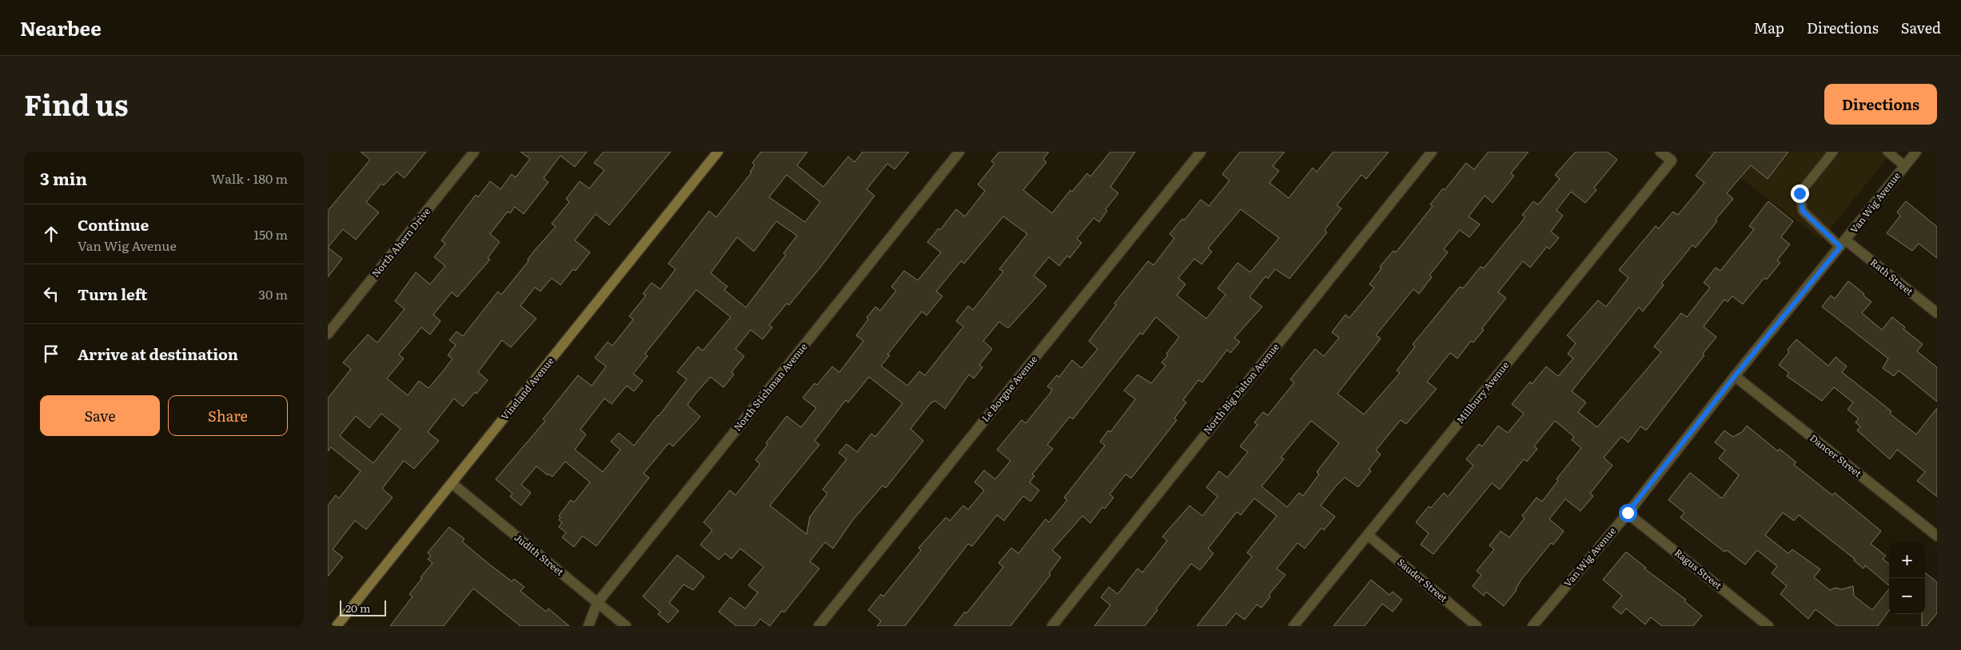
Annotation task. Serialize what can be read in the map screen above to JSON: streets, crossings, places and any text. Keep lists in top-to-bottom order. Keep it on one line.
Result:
{"streets":{"street":["Van Wig Avenue","North Ahern Drive","Rath Street","North Stichman Avenue","Vineland Avenue","Le Borgne Avenue","North Big Dalton Avenue","Millbury Avenue","Dancer Street","Judith Street","Ragus Street","Sauder Street"]},"crossings":[["Van Wig Avenue","Rath Street"],["Van Wig Avenue","Dancer Street"],["Van Wig Avenue","Ragus Street"],["North Stichman Avenue","Judith Street"],["Vineland Avenue","Judith Street"],["Millbury Avenue","Sauder Street"]],"scale_bar":"20 m","page":{"header":"Nearbee","nav":["Map","Directions","Saved"],"title":"Find us","buttons":["Directions",["Save","Share"]],"heading":["3 min","Walk · 180 m"],"list":[["Continue","Van Wig Avenue","150 m"],["Turn left","30 m"],"Arrive at destination"],"map_buttons":["+","−"],"scale":"20 m"}}
